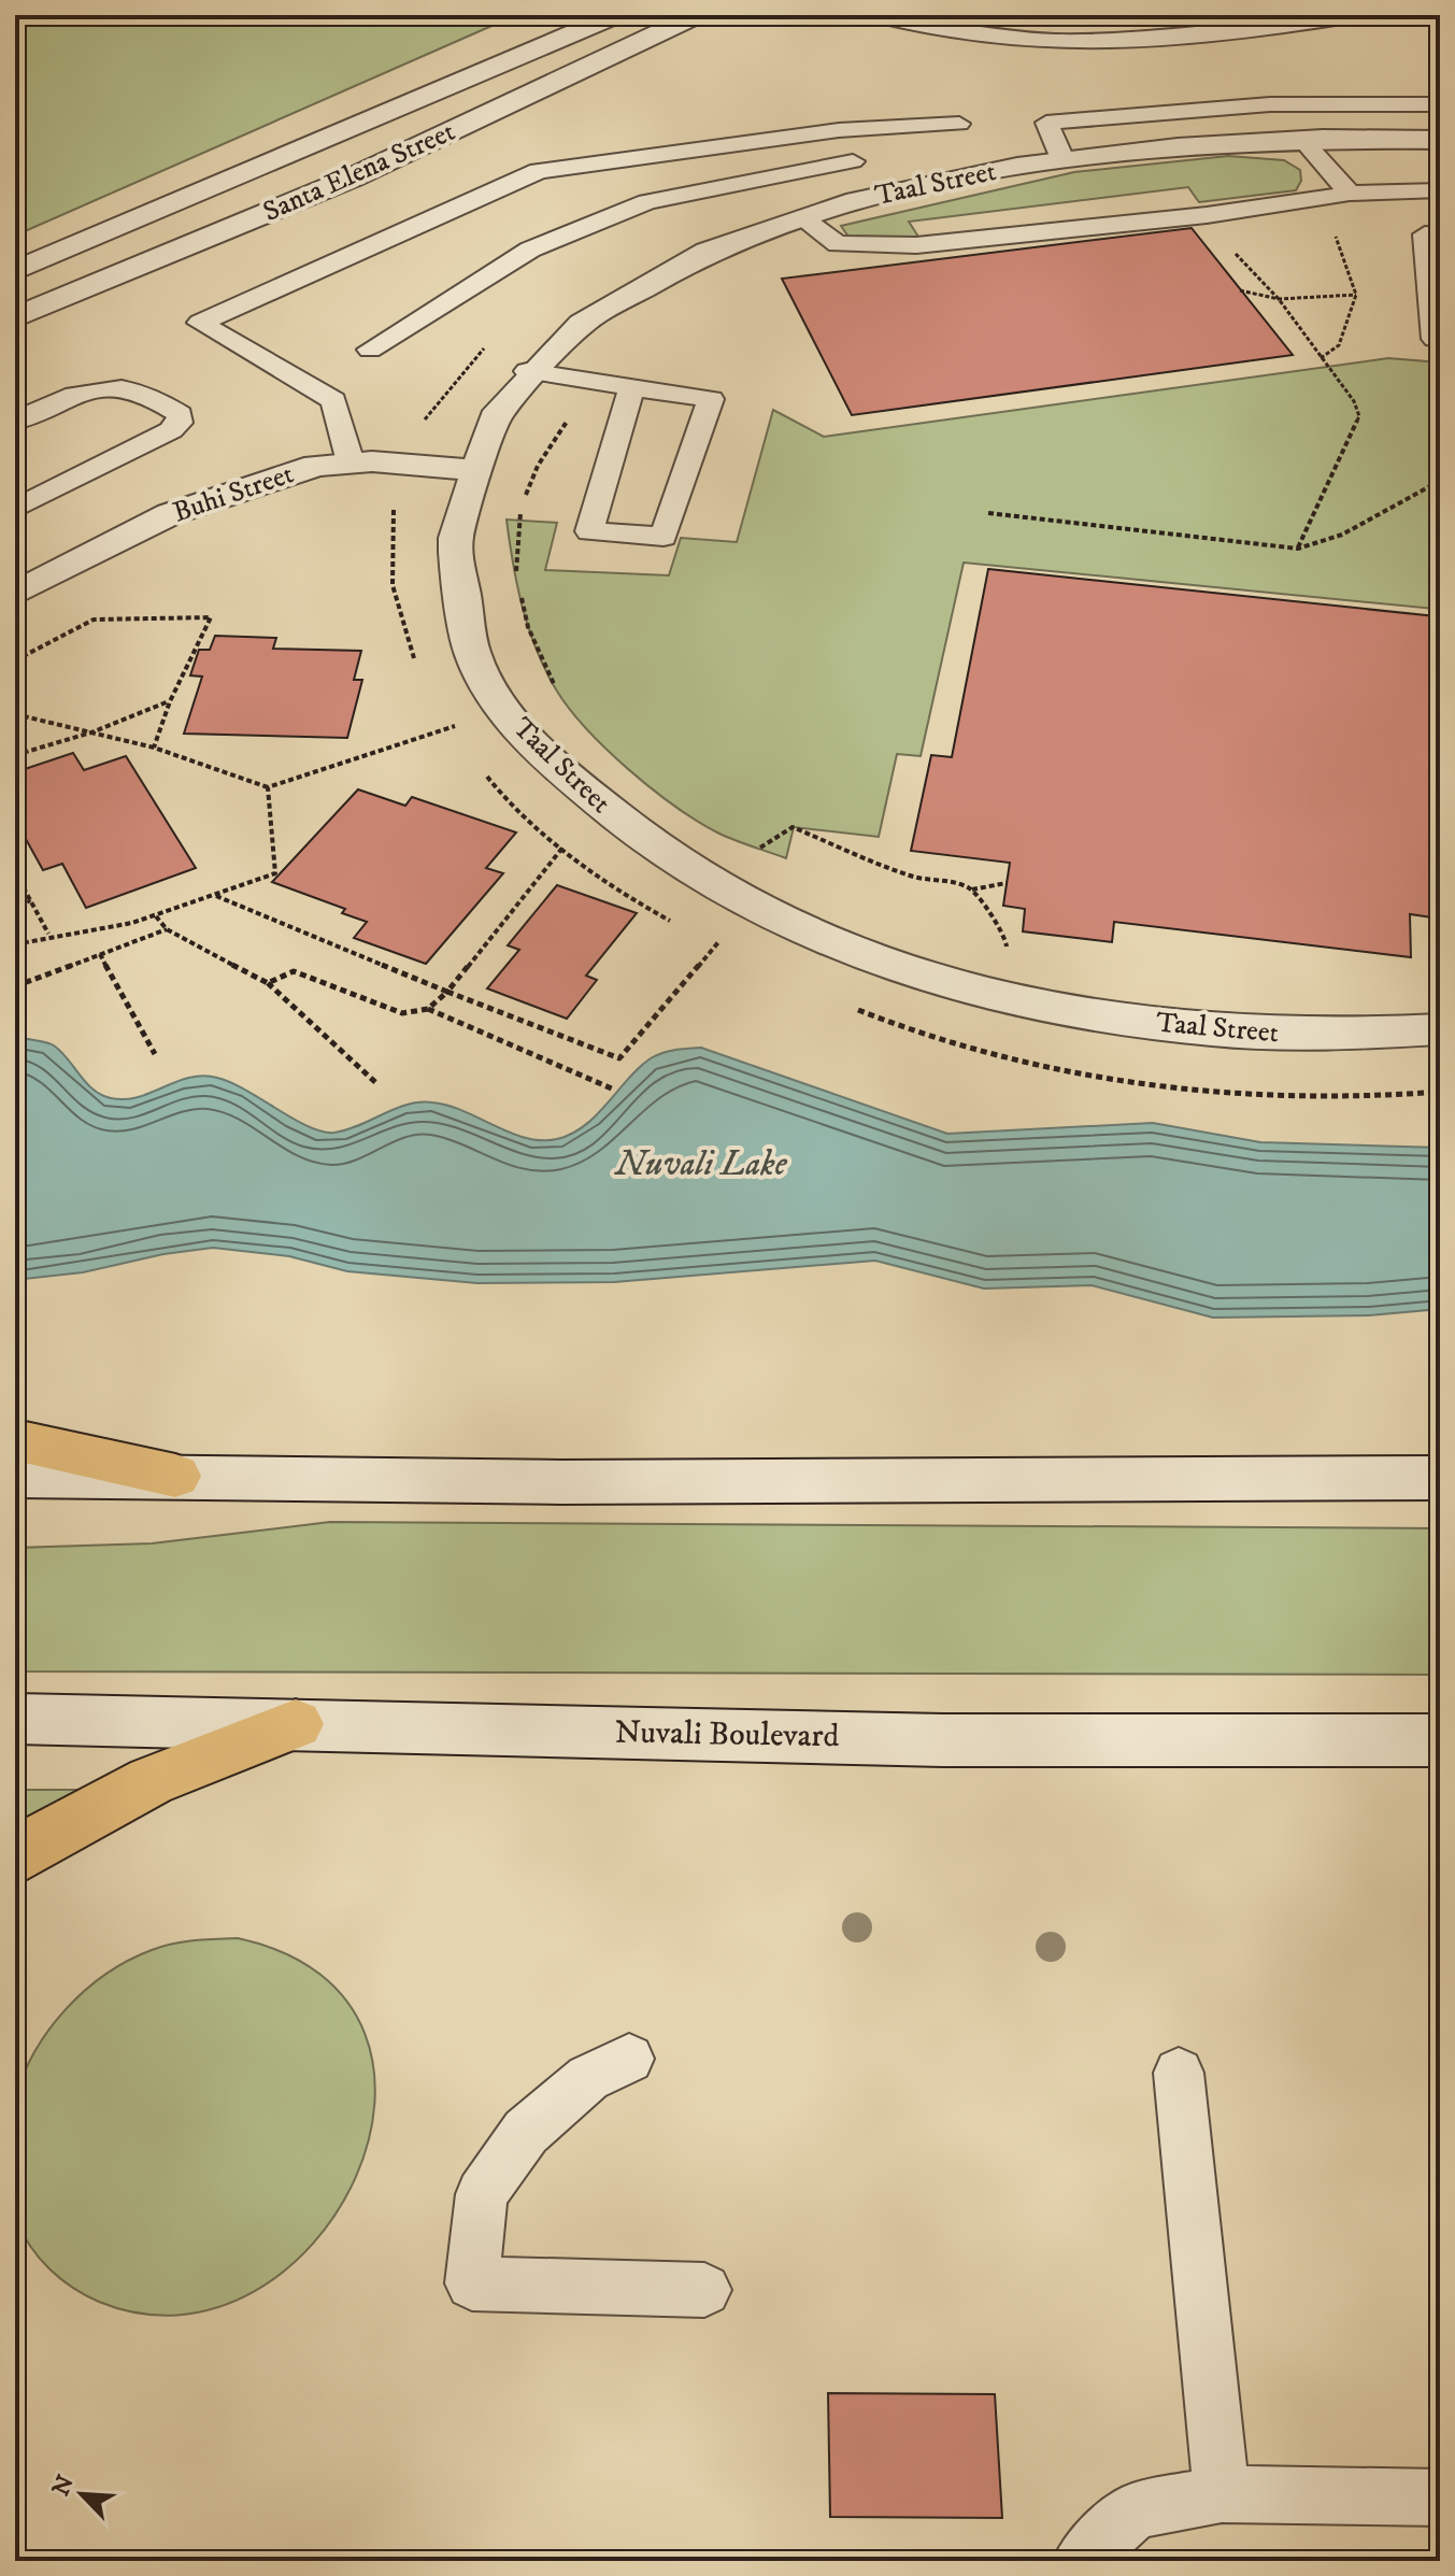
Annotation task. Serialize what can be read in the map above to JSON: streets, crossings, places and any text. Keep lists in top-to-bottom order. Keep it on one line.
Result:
{"streets":{"street":["Santa Elena Street","Taal Street","Buhi Street","Nuvali Boulevard"]},"crossings":[["Taal Street","Buhi Street"]],"water":["Nuvali Lake"],"north":"top left"}
